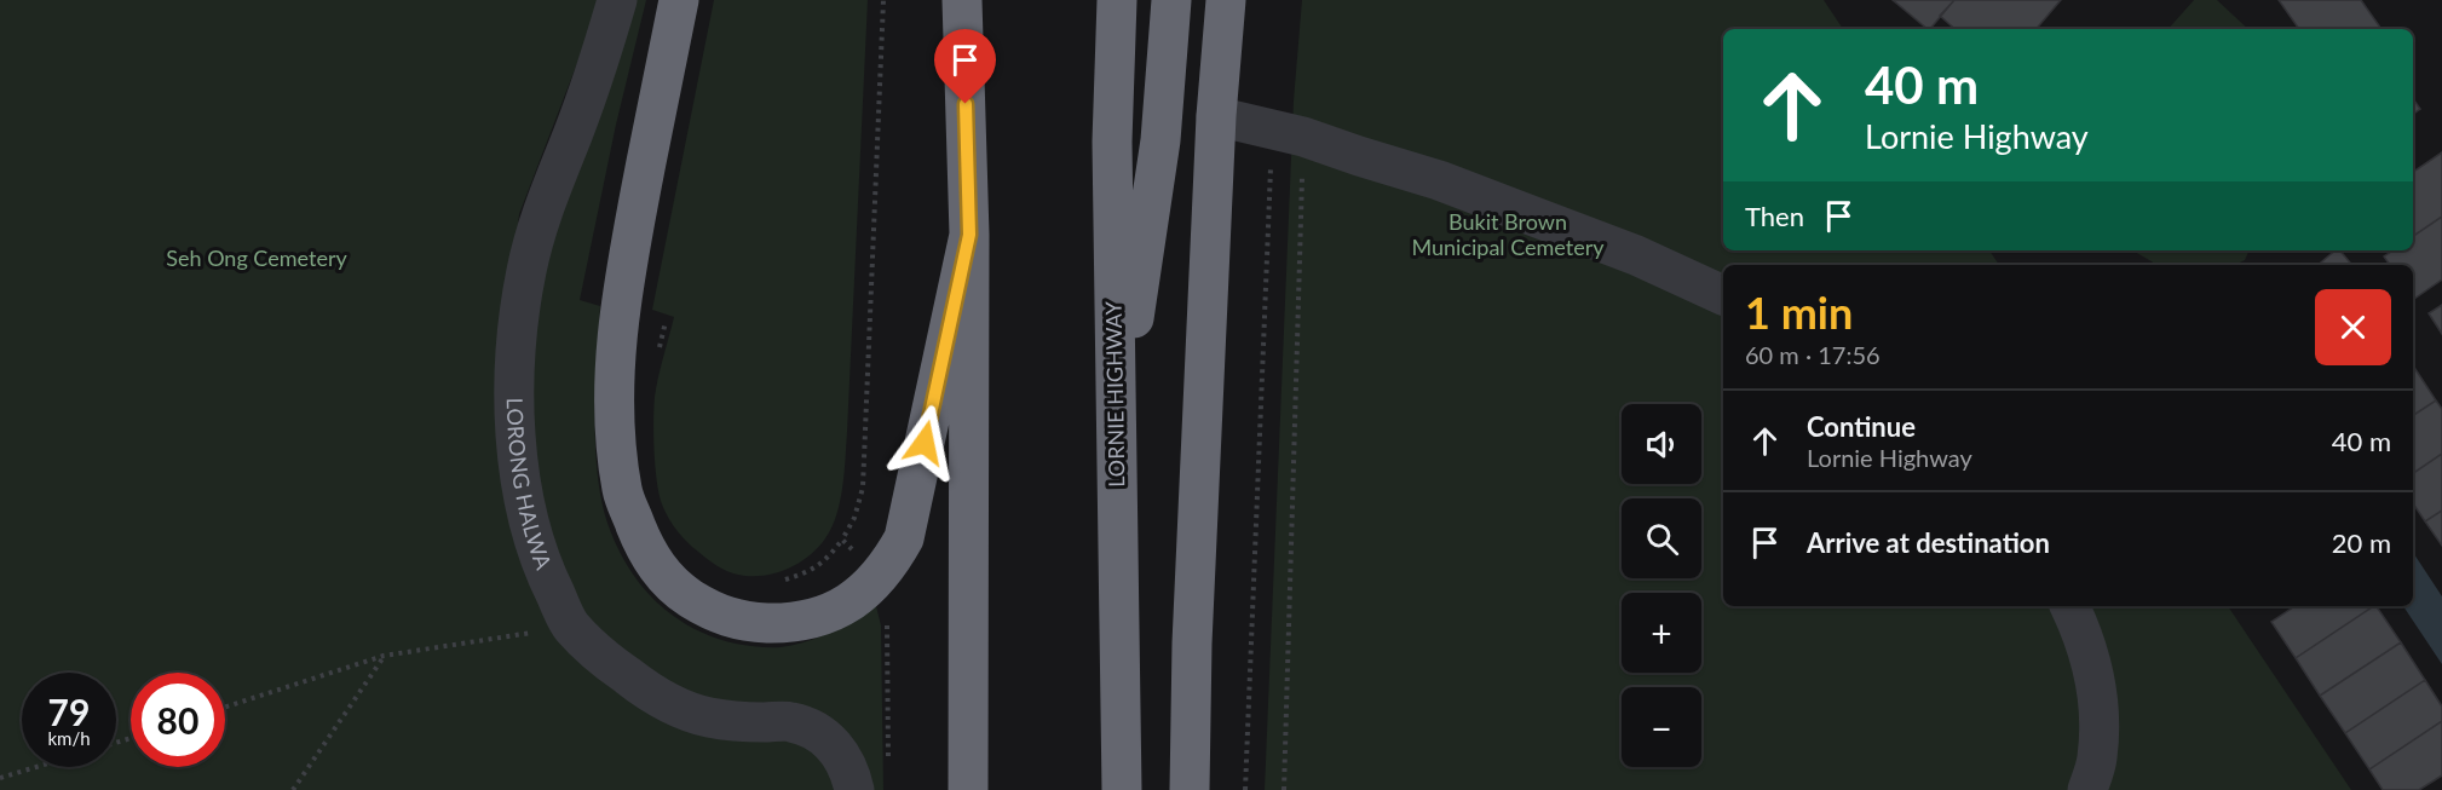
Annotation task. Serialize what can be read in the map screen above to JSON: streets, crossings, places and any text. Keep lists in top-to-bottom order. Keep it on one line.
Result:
{"streets":{"highway":["LORNIE HIGHWAY"],"lane":["LORONG HALWA"]},"parks":["Bukit Brown Municipal Cemetery","Seh Ong Cemetery"],"page":{"turn":["40 m","Lornie Highway"],"then":"Then","heading":["1 min","60 m · 17:56"],"list":[{"name":"Continue","note":"Lornie Highway","value":"40 m"},{"name":"Arrive at destination","value":"20 m"}],"map_buttons":["+","−"],"speed":"79 km/h","limit":"80"}}
